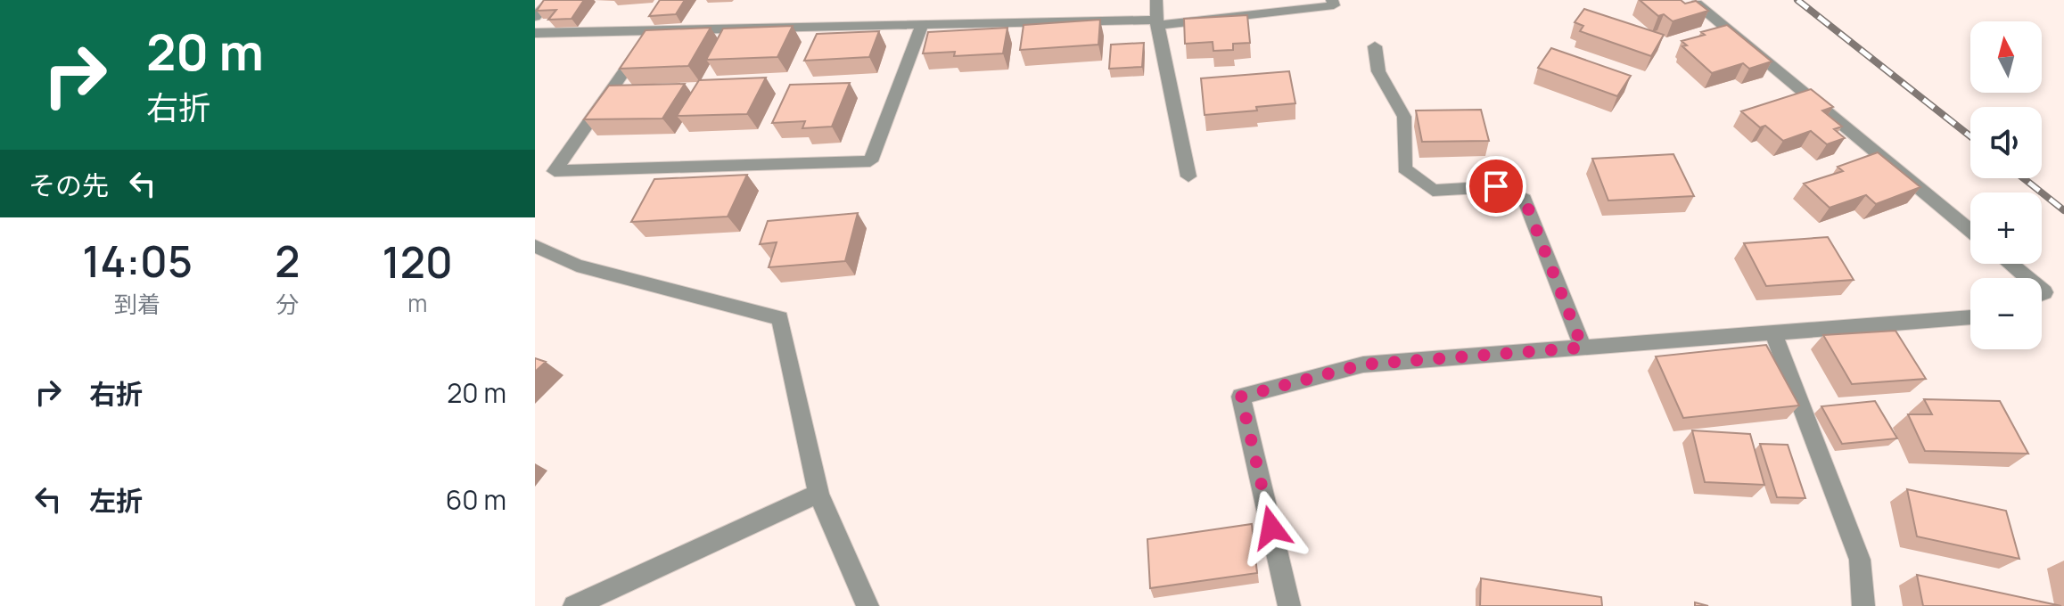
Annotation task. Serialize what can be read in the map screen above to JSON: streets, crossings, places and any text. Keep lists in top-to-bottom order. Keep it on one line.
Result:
{"north":"top","page":{"turn":["20 m","右折"],"map_buttons":["+","−"],"then":"その先","eta":["14:05","到着","2","分","120","m"],"list":[{"name":"右折","value":"20 m"},{"name":"左折","value":"60 m"}]}}
